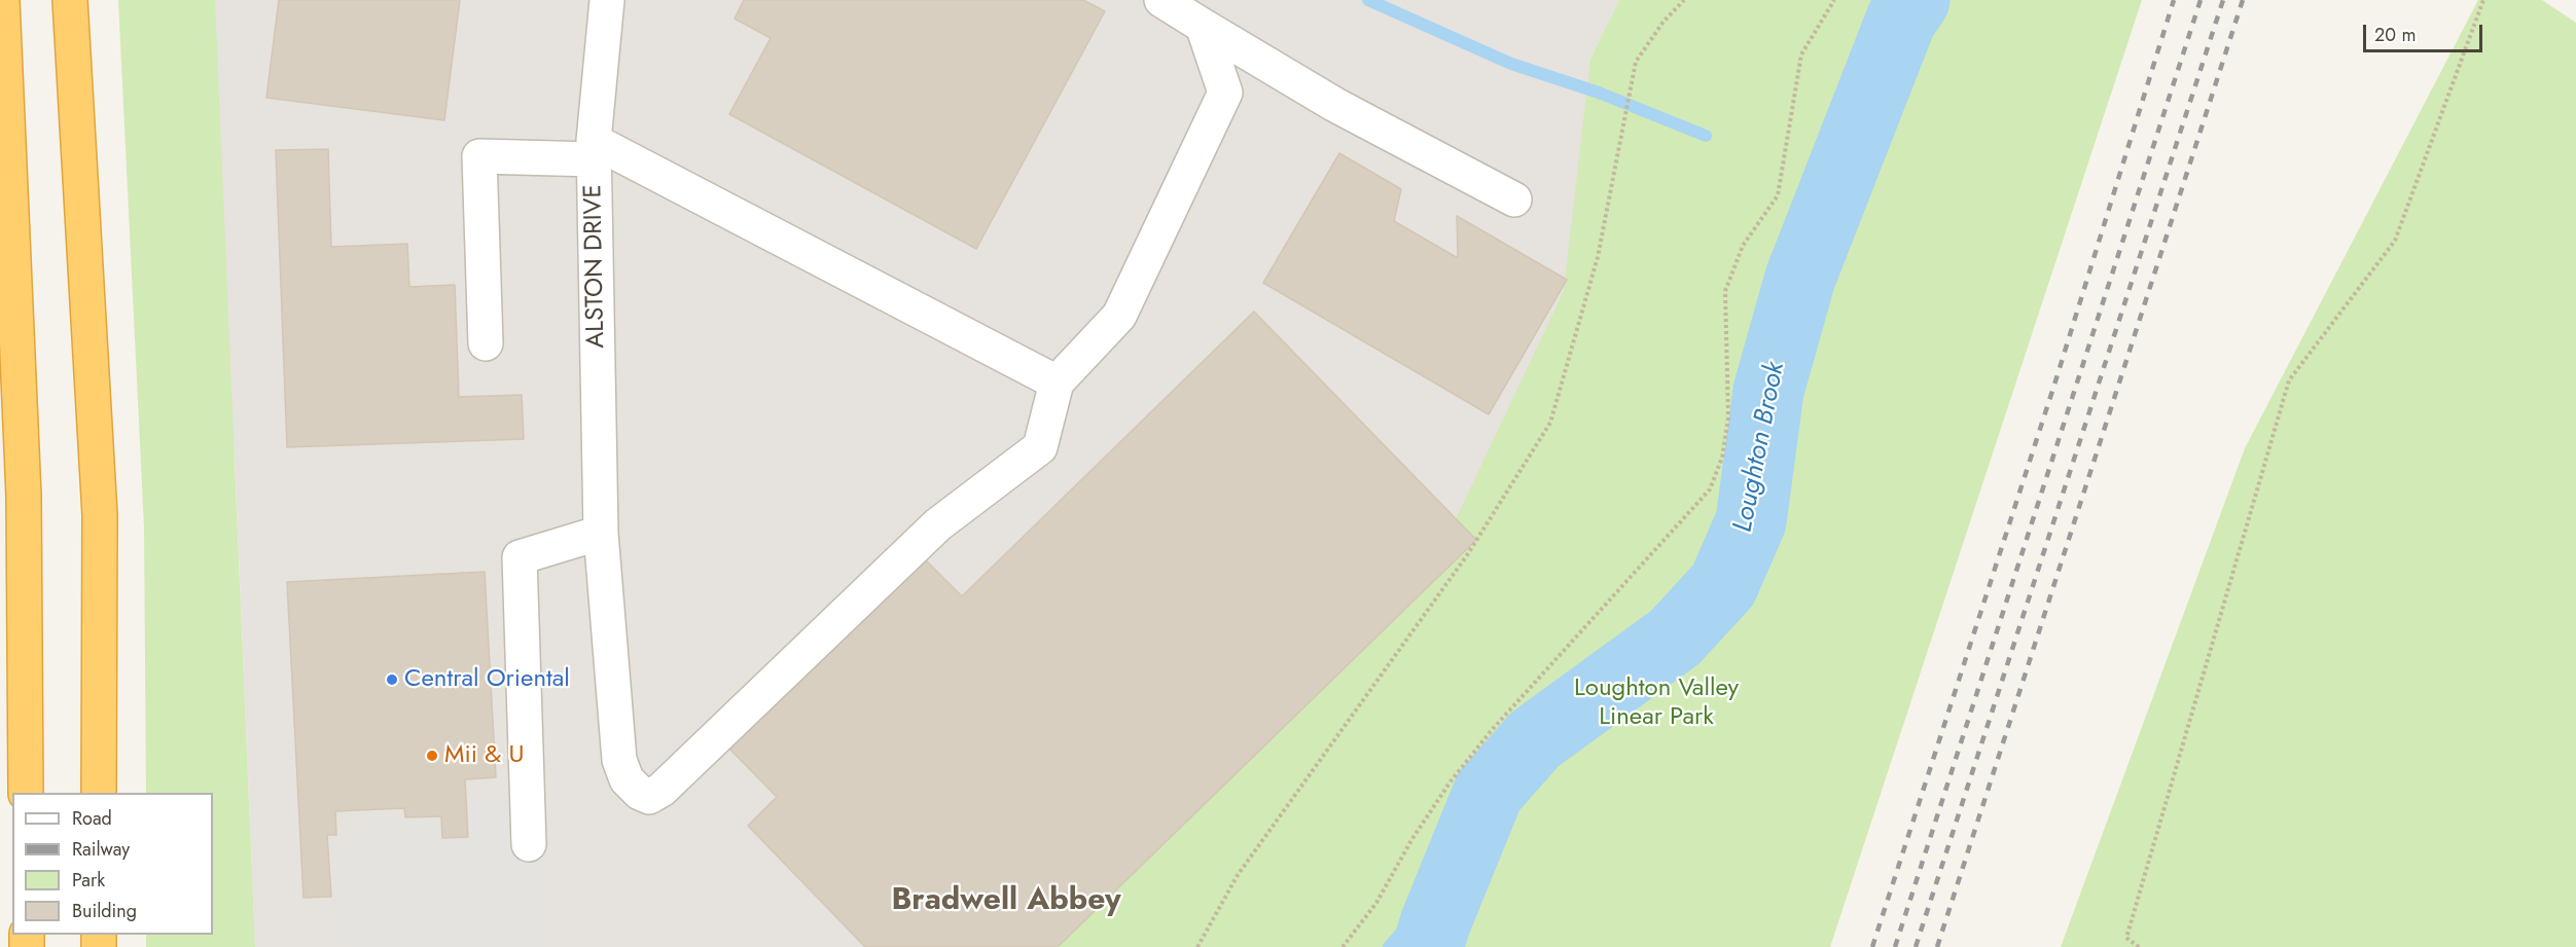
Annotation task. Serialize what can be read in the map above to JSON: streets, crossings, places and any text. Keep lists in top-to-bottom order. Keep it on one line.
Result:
{"streets":{"street":["ALSTON DRIVE"]},"districts":["Bradwell Abbey"],"water":["Loughton Brook"],"parks":["Loughton Valley Linear Park"],"places":["Central Oriental","Mii & U"],"legend":["Road","Railway","Park","Building"],"scale_bar":"20 m"}
